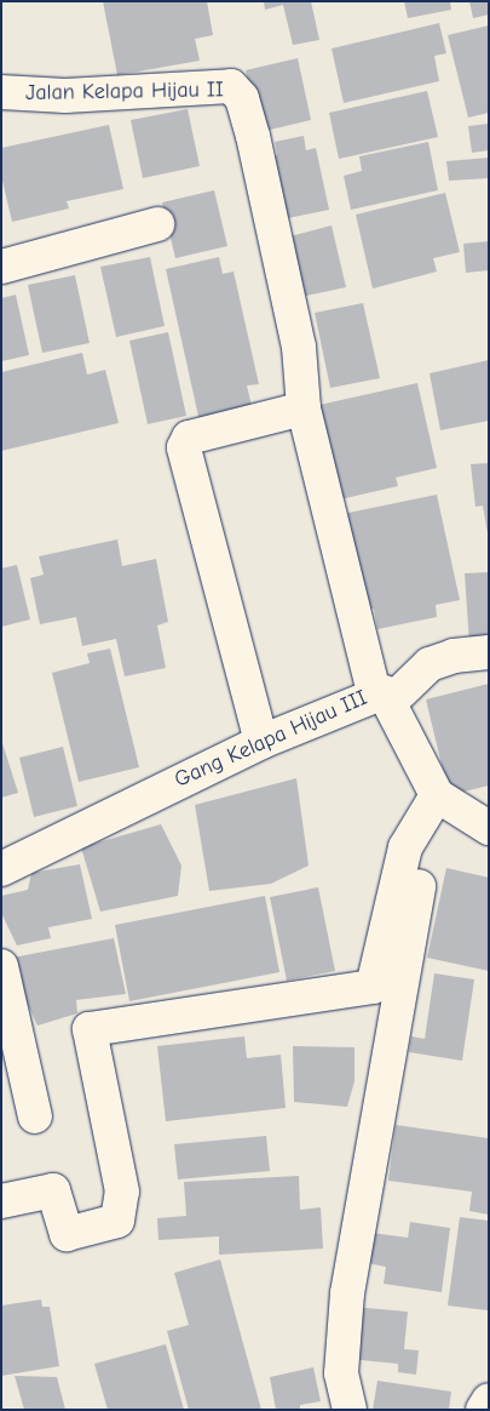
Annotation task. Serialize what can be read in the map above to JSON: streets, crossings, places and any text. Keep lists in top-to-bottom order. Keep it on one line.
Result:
{"streets":{"street":["Jalan Kelapa Hijau II","Gang Kelapa Hijau III"]},"crossings":[["Jalan Kelapa Hijau II","Gang Kelapa Hijau III"]]}
